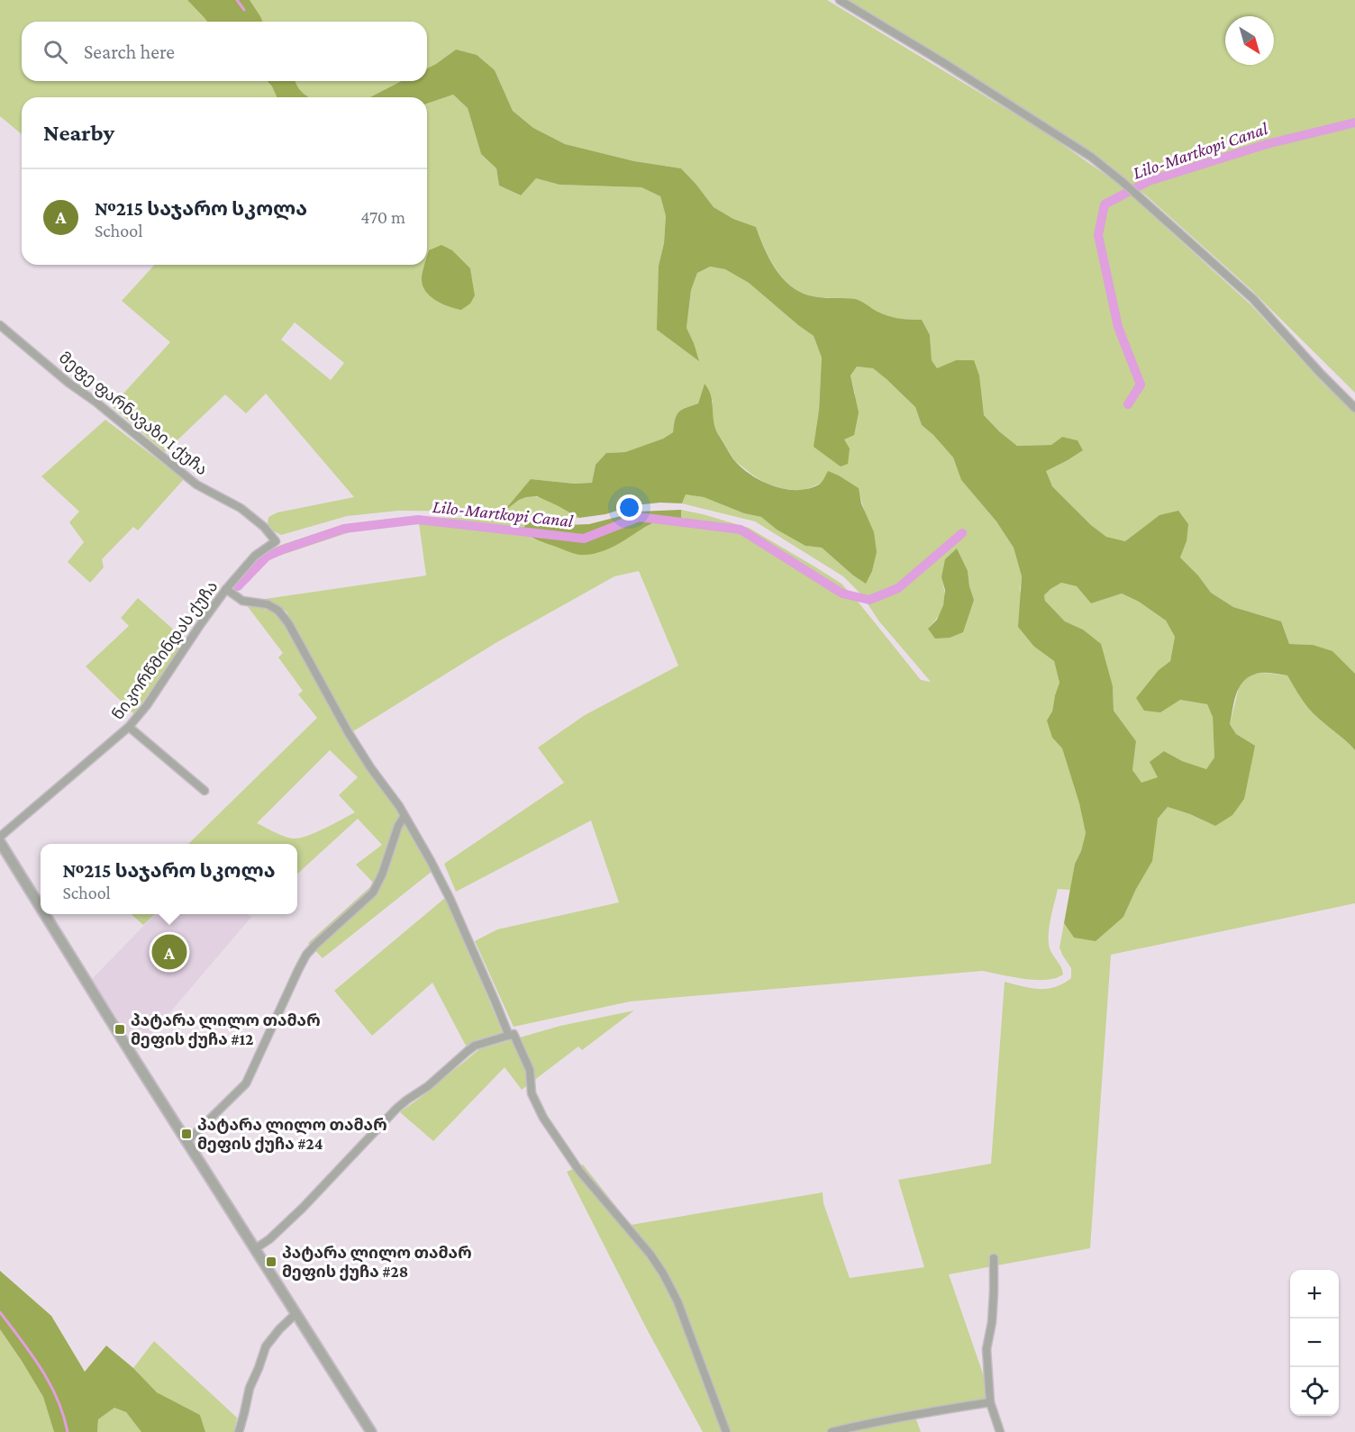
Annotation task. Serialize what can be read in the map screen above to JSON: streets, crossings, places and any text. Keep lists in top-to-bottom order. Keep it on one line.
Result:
{"streets":{"street":["მეფე ფარნავაზი I ქუჩა","ნიკორწმინდას ქუჩა"]},"crossings":[["მეფე ფარნავაზი I ქუჩა","ნიკორწმინდას ქუჩა"]],"water":["Lilo-Martkopi Canal"],"places":{"transit":["პატარა ლილო თამარ მეფის ქუჩა #12","პატარა ლილო თამარ მეფის ქუჩა #24","პატარა ლილო თამარ მეფის ქუჩა #28"]},"north":"bottom right","page":{"search":"Search here","heading":"Nearby","list":[{"mark":"A","name":"№215 საჯარო სკოლა","note":"School","value":"470 m"}],"popup":["№215 საჯარო სკოლა","School"],"pins":"A","map_buttons":["+","−"]}}
